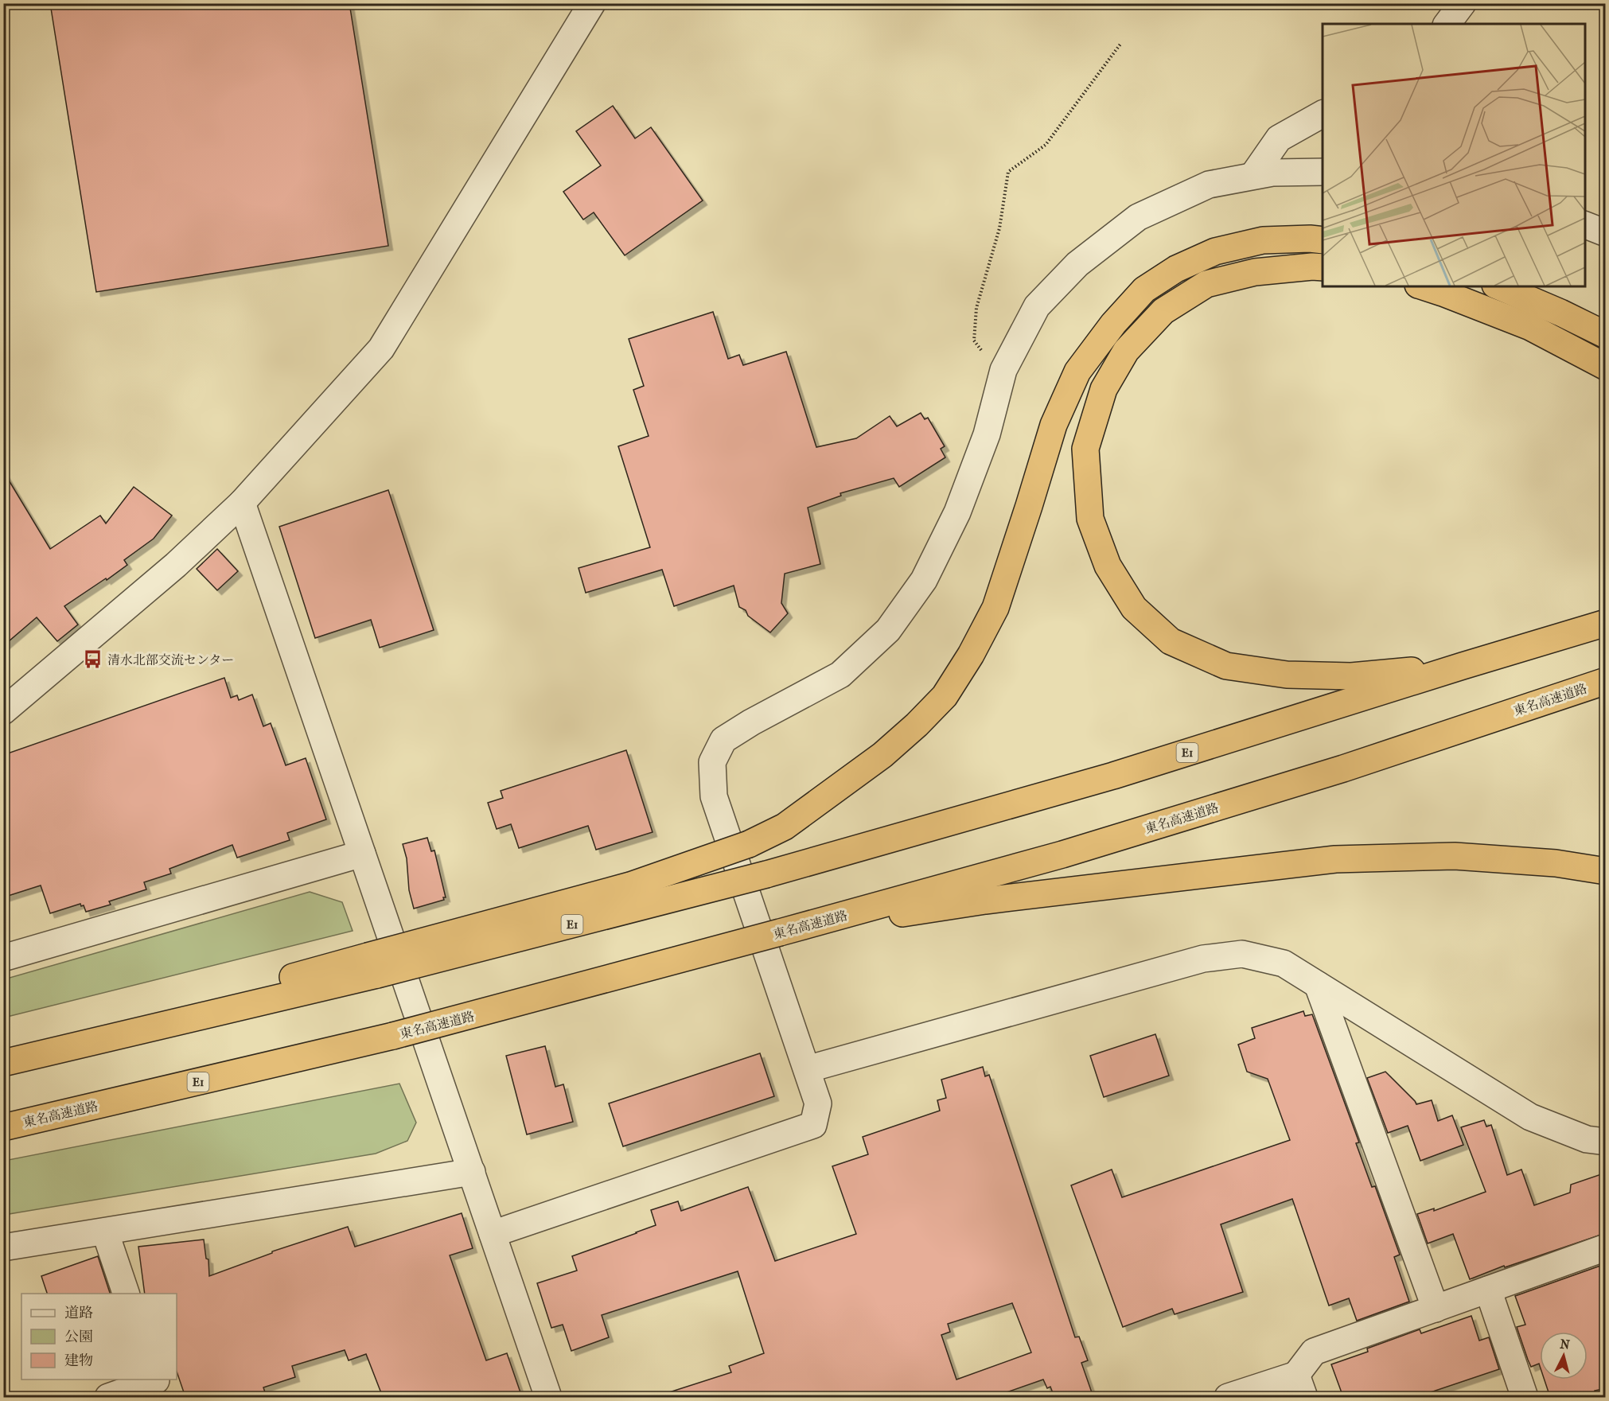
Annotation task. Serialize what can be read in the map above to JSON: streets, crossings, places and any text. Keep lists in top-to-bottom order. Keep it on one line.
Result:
{"streets":{"highway":["東名高速道路","E1"]},"places":{"bus stop":["清水北部交流センター"]},"legend":["道路","公園","建物"],"north":"top"}
